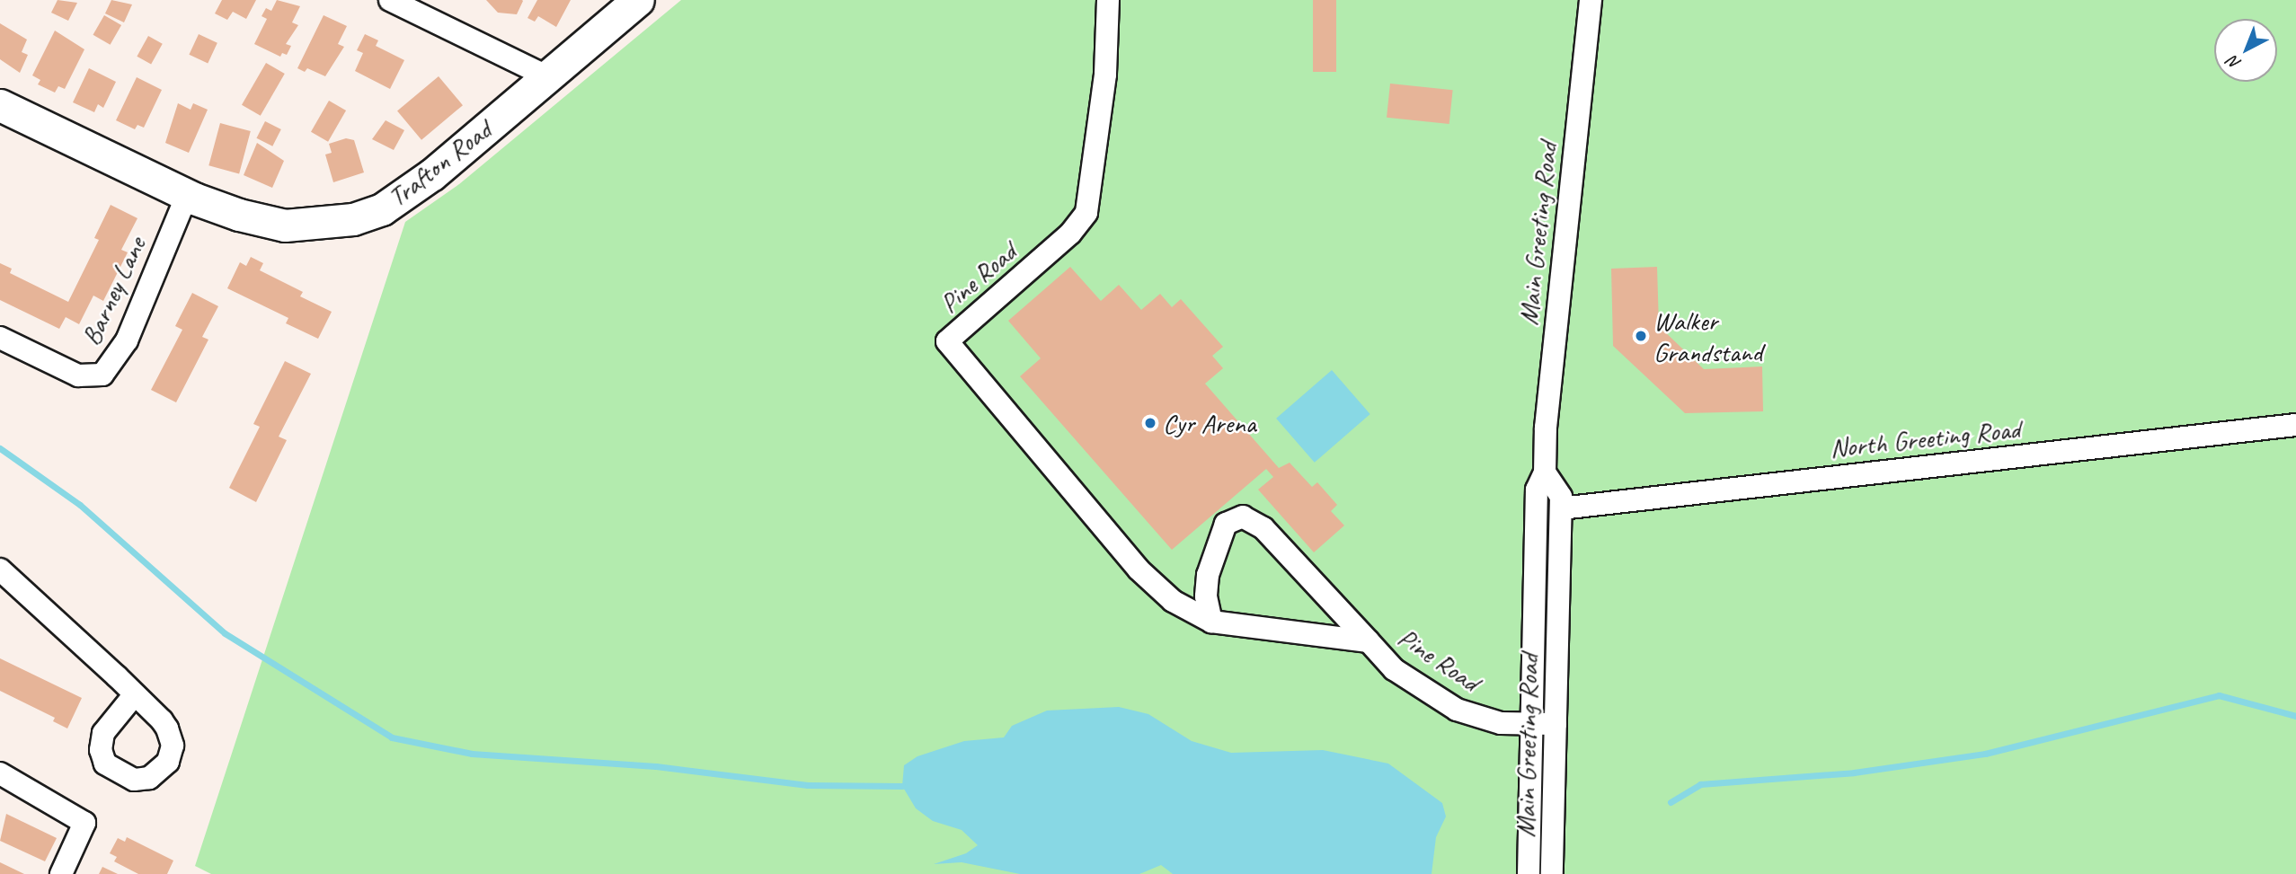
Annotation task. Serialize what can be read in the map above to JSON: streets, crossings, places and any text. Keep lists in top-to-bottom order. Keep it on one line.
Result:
{"streets":{"street":["Trafton Road","Main Greeting Road","Pine Road","Barney Lane","North Greeting Road"]},"crossings":[["Trafton Road","Barney Lane"],["Main Greeting Road","Pine Road"],["Main Greeting Road","North Greeting Road"]],"places":["Walker Grandstand","Cyr Arena"],"north":"bottom left"}
